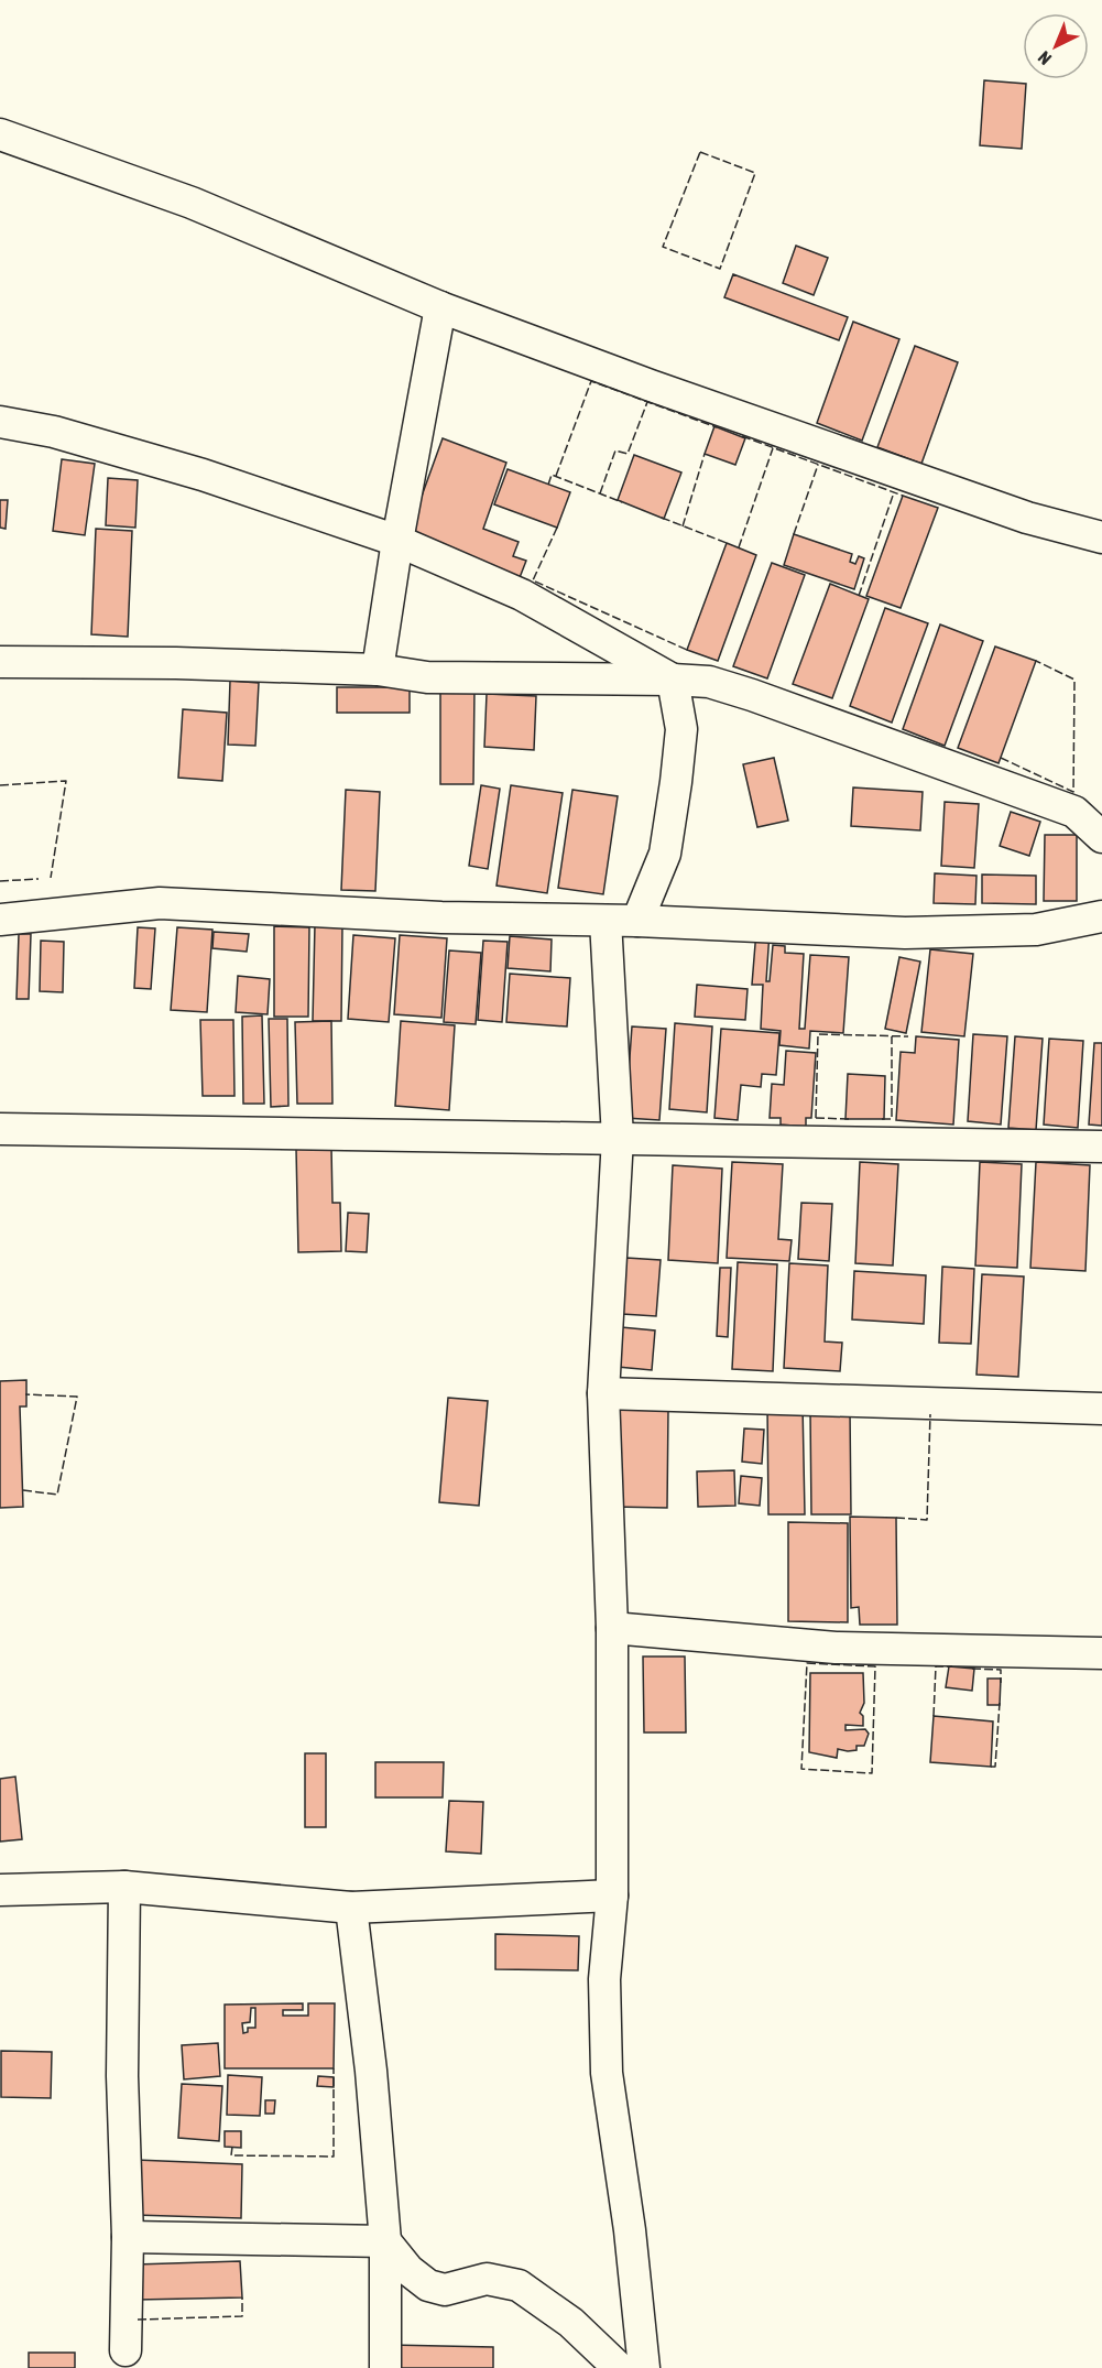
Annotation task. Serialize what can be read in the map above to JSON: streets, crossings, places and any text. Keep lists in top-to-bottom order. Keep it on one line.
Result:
{"north":"bottom left"}
